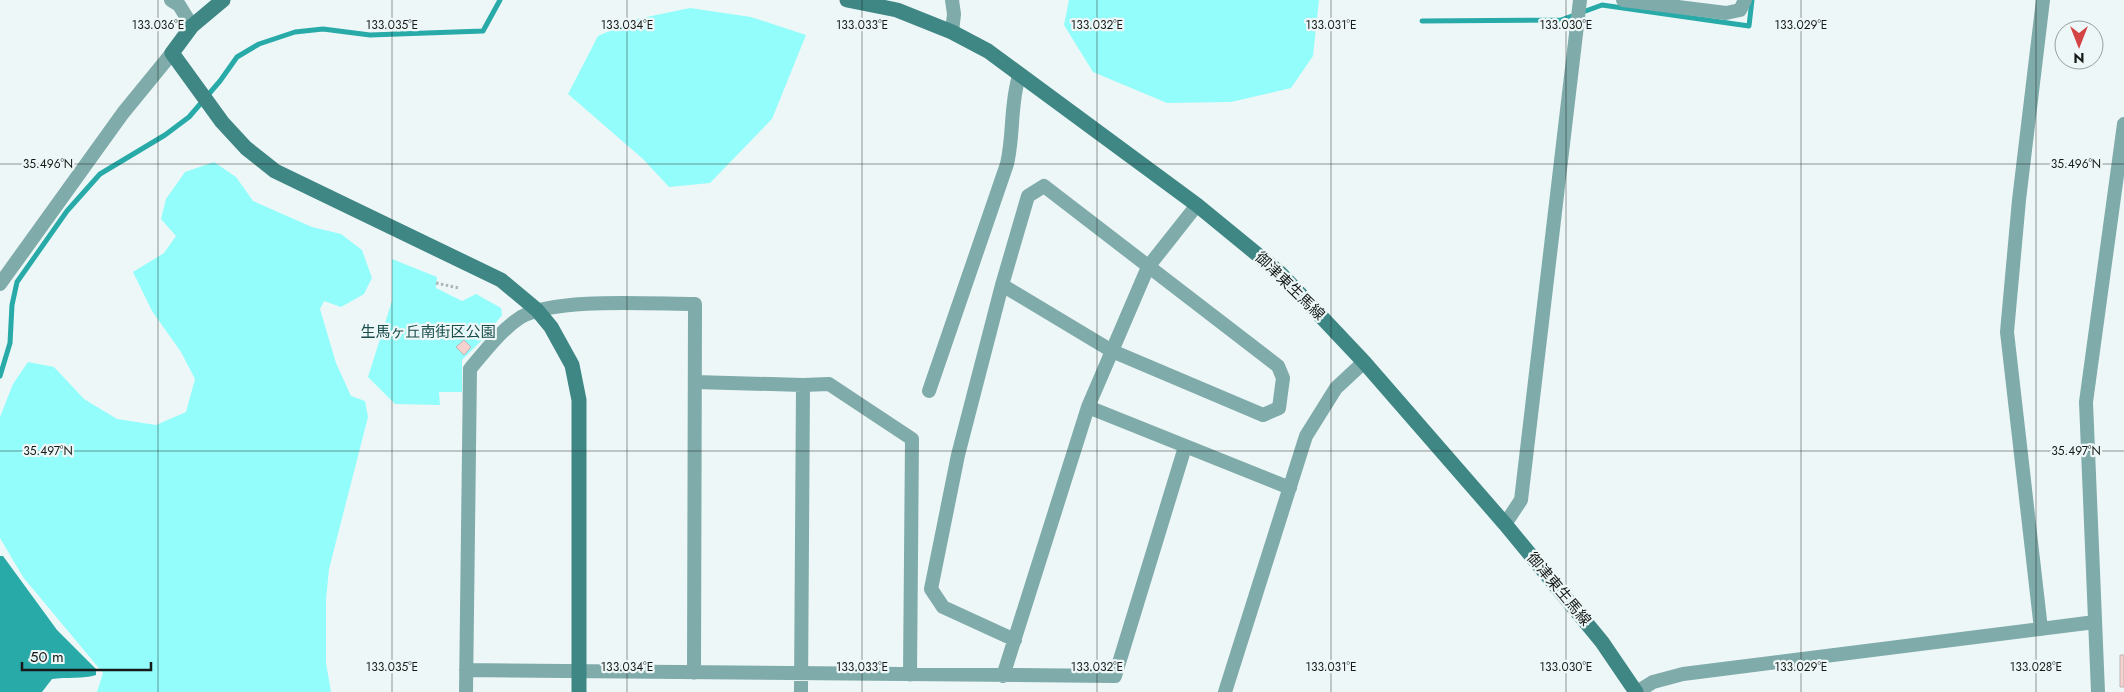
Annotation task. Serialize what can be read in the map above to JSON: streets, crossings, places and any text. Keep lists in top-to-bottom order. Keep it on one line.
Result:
{"streets":{"main road":["御津東生馬線"]},"parks":["生馬ヶ丘南街区公園"],"scale_bar":"50 m","north":"bottom","coordinates":["133.036°E","133.035°E","133.034°E","133.033°E","133.032°E","133.031°E","133.030°E","133.029°E","35.496°N","35.497°N","133.028°E"]}
